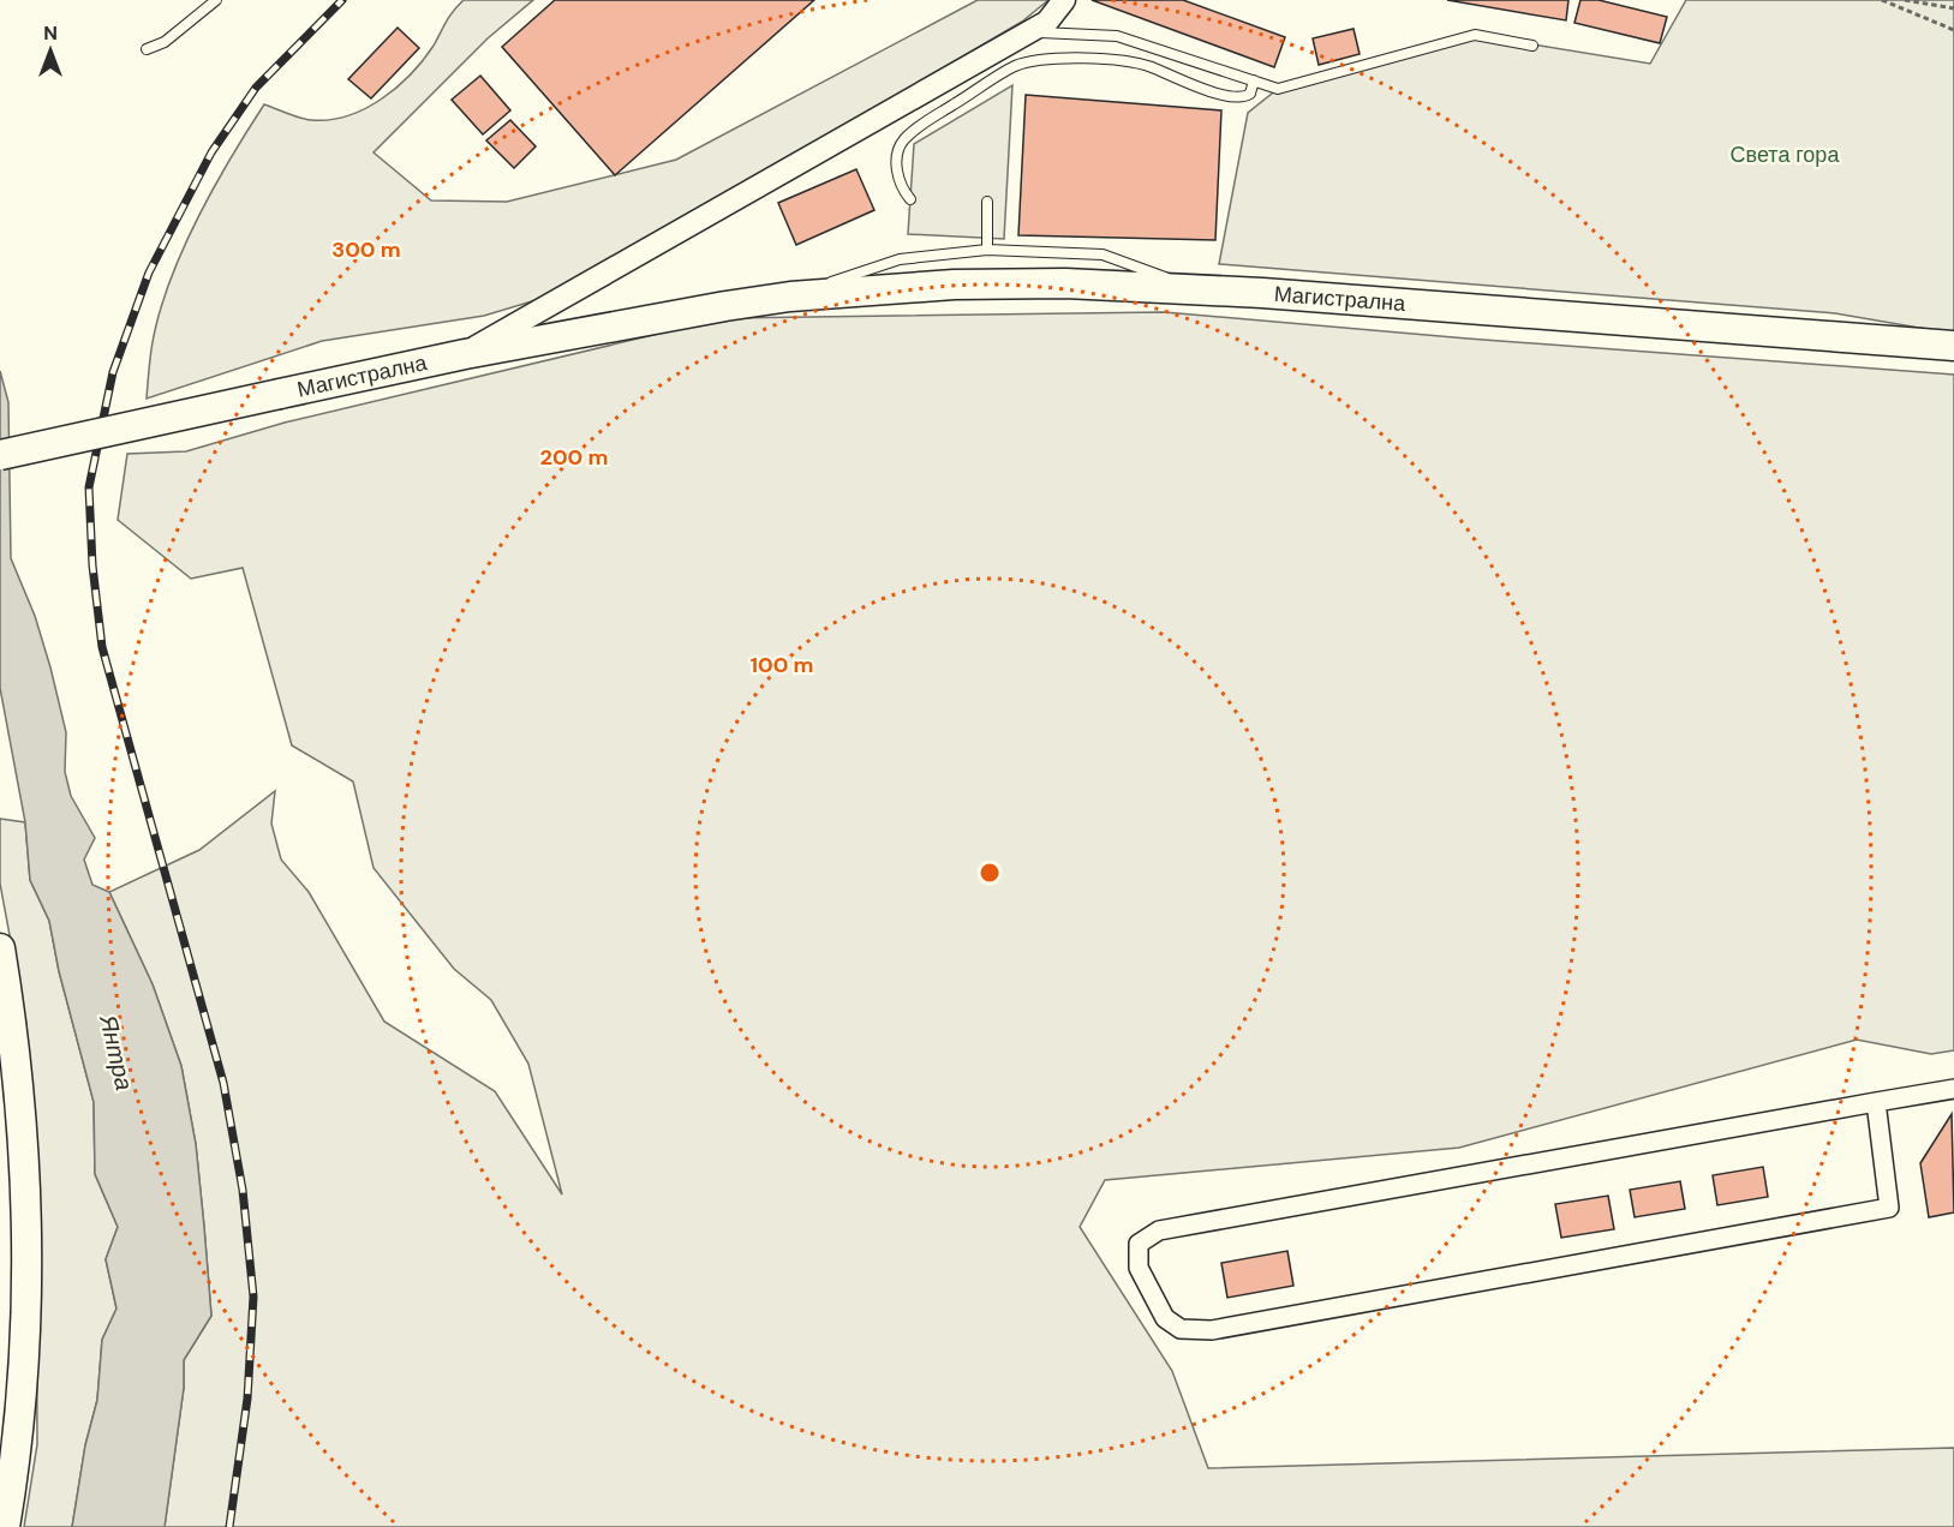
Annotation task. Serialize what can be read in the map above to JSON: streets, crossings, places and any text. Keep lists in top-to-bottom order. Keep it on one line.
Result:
{"streets":{"main road":["Магистрална"]},"water":["Янтра"],"parks":["Света гора"],"north":"top","rings":["300 m","200 m","100 m"]}
